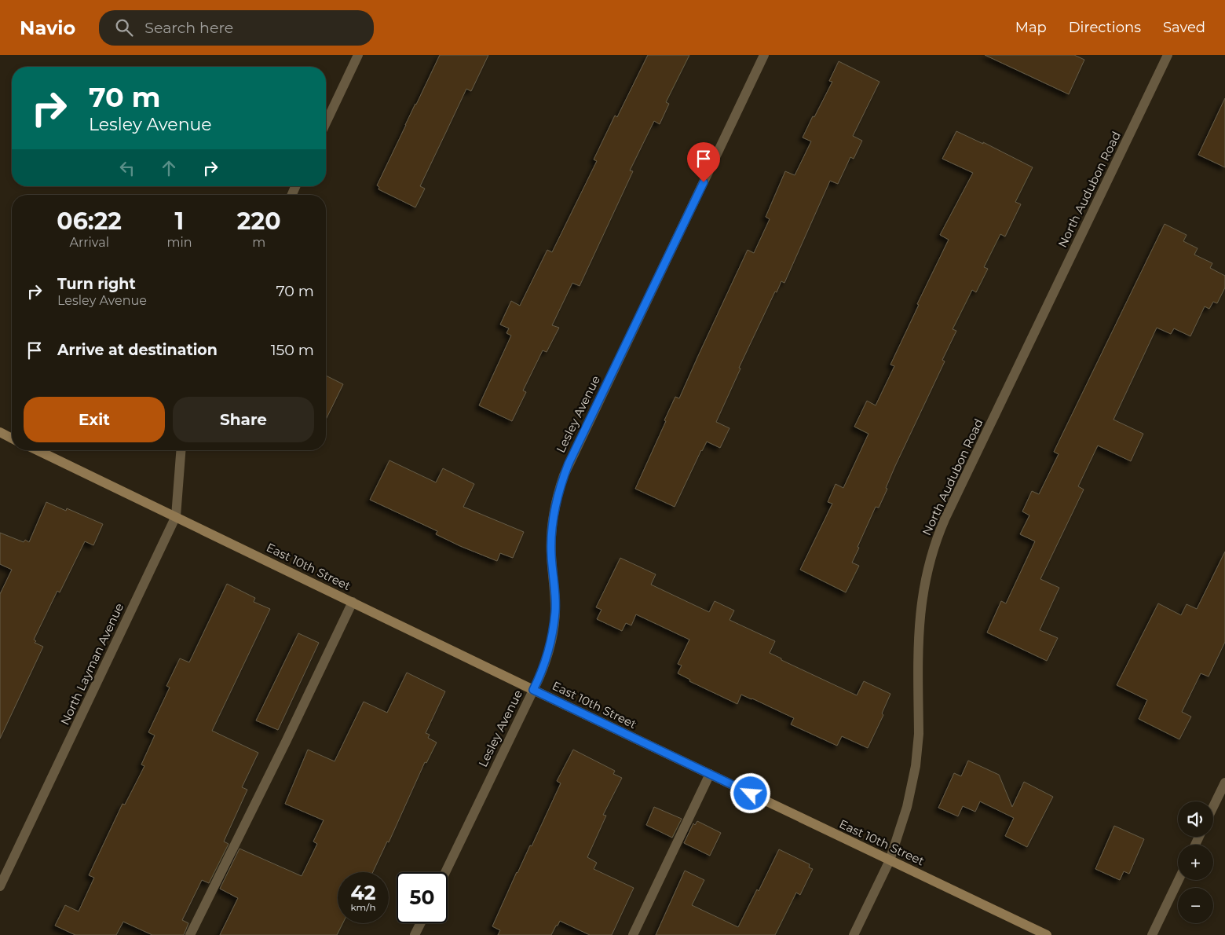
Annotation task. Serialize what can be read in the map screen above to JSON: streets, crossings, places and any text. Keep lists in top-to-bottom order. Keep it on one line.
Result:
{"streets":{"main road":["East 10th Street"],"street":["North Audubon Road","Lesley Avenue","North Layman Avenue"]},"crossings":[["North Audubon Road","East 10th Street"],["Lesley Avenue","East 10th Street"],["East 10th Street","North Layman Avenue"]],"page":{"header":"Navio","search":"Search here","nav":["Map","Directions","Saved"],"turn":["70 m","Lesley Avenue"],"eta":["06:22","Arrival","1","min","220","m"],"list":[{"name":"Turn right","note":"Lesley Avenue","value":"70 m"},{"name":"Arrive at destination","value":"150 m"}],"buttons":["Exit","Share"],"map_buttons":["+","−"],"speed":"42 km/h","limit":"50"}}
